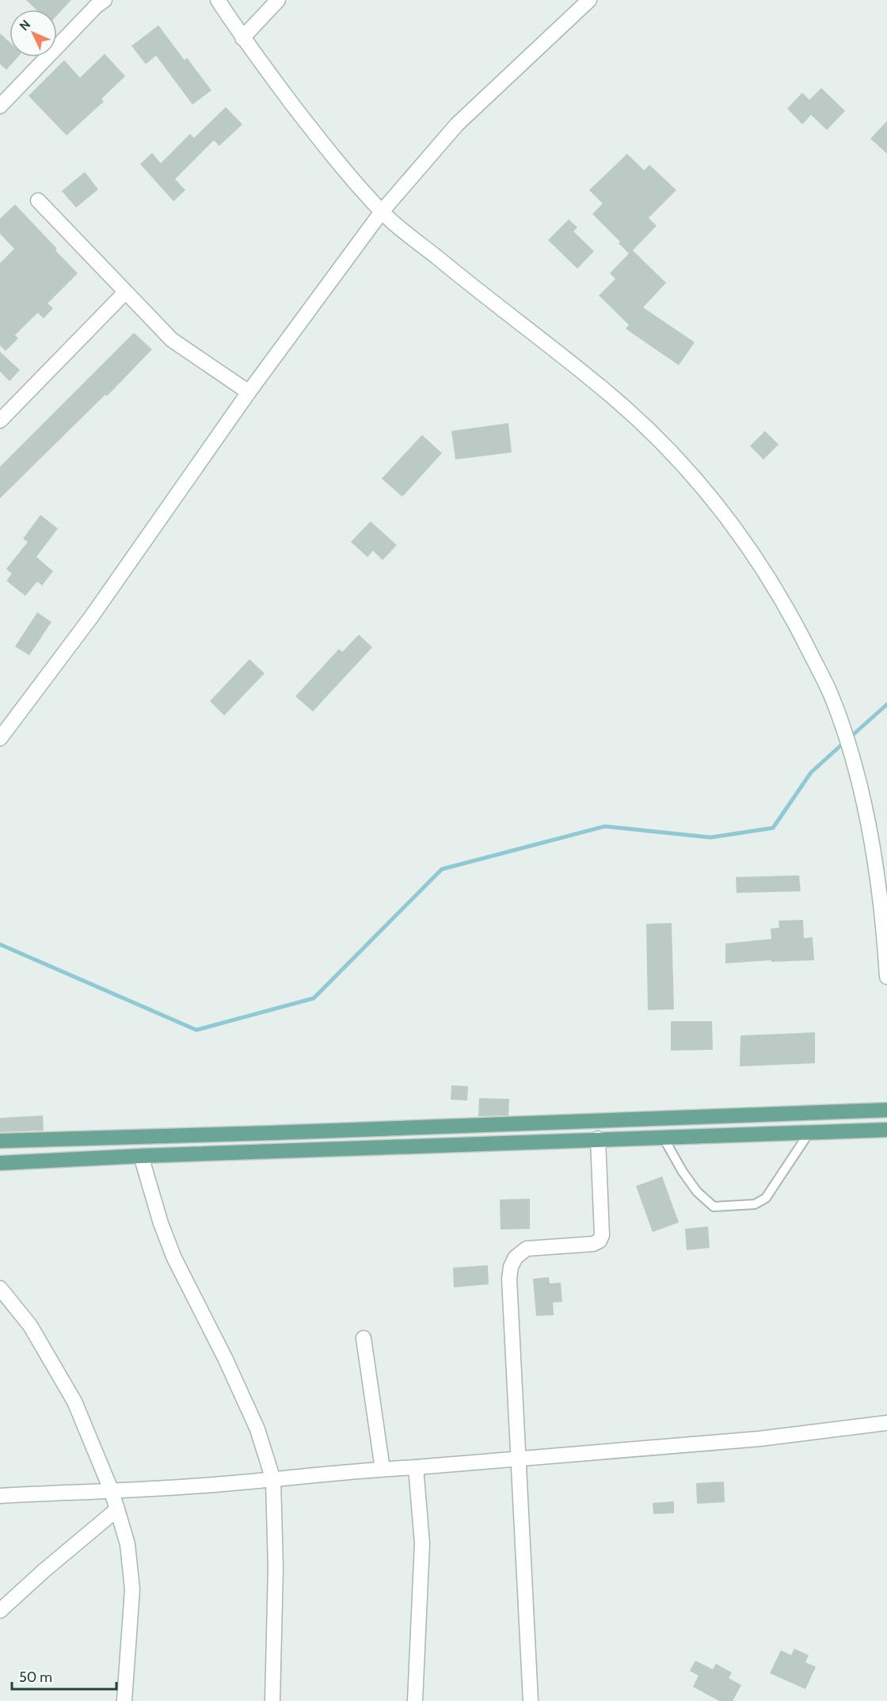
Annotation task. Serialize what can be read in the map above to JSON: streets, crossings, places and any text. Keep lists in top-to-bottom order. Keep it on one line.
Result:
{"scale_bar":"50 m","north":"top left"}
